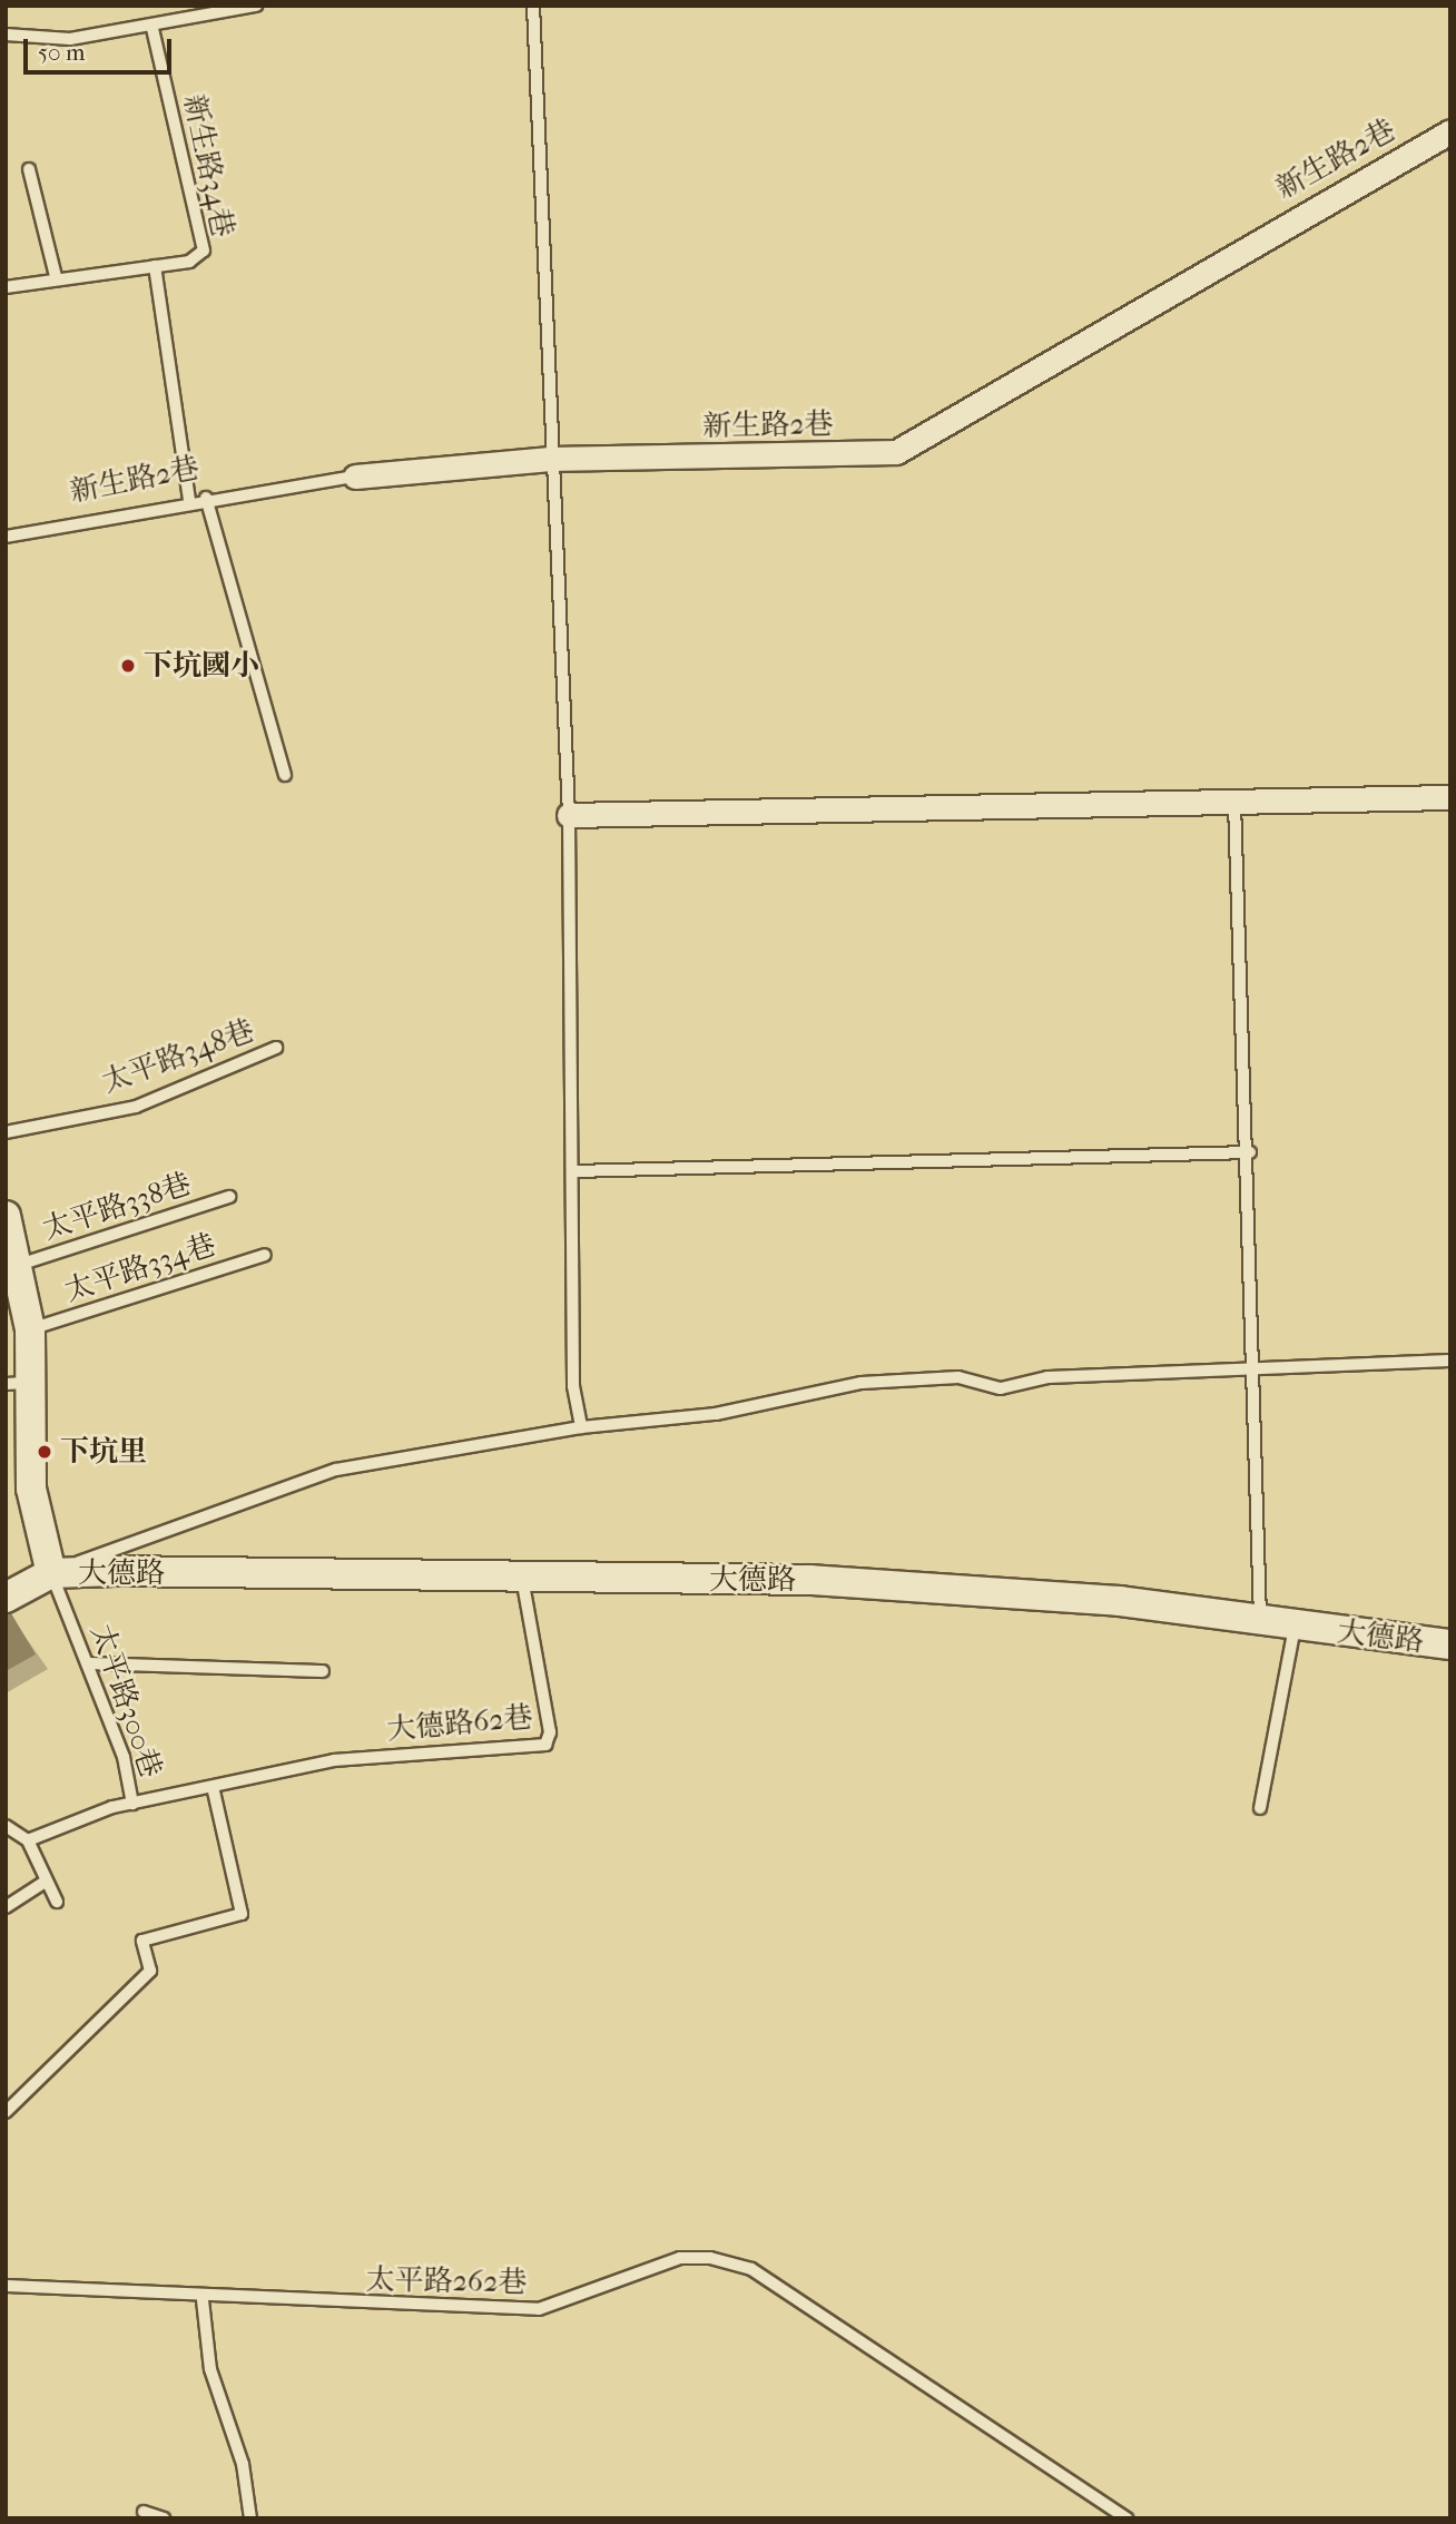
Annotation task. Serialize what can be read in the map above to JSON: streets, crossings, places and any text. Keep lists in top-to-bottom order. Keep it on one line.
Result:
{"streets":{"street":["新生路2巷","大德路"],"lane":["新生路34巷","太平路348巷","太平路338巷","太平路334巷","太平路300巷","大德路62巷","太平路262巷"]},"crossings":[["大德路","太平路300巷"],["大德路","大德路62巷"],["太平路300巷","大德路62巷"]],"places":["下坑國小","下坑里"],"scale_bar":"50 m"}
